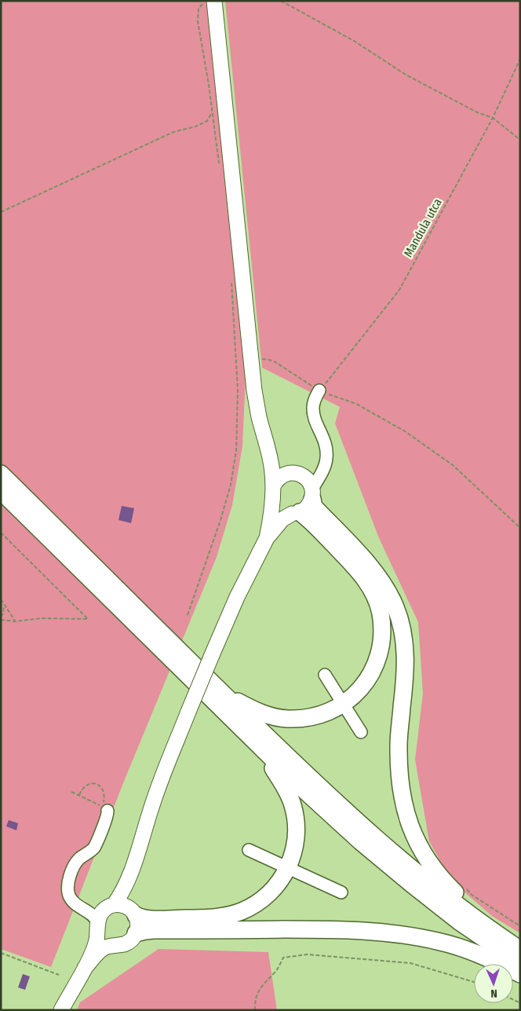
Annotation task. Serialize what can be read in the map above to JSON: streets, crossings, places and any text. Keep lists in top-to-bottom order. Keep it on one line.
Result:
{"streets":{"path":["Mandula utca"]},"north":"bottom"}
